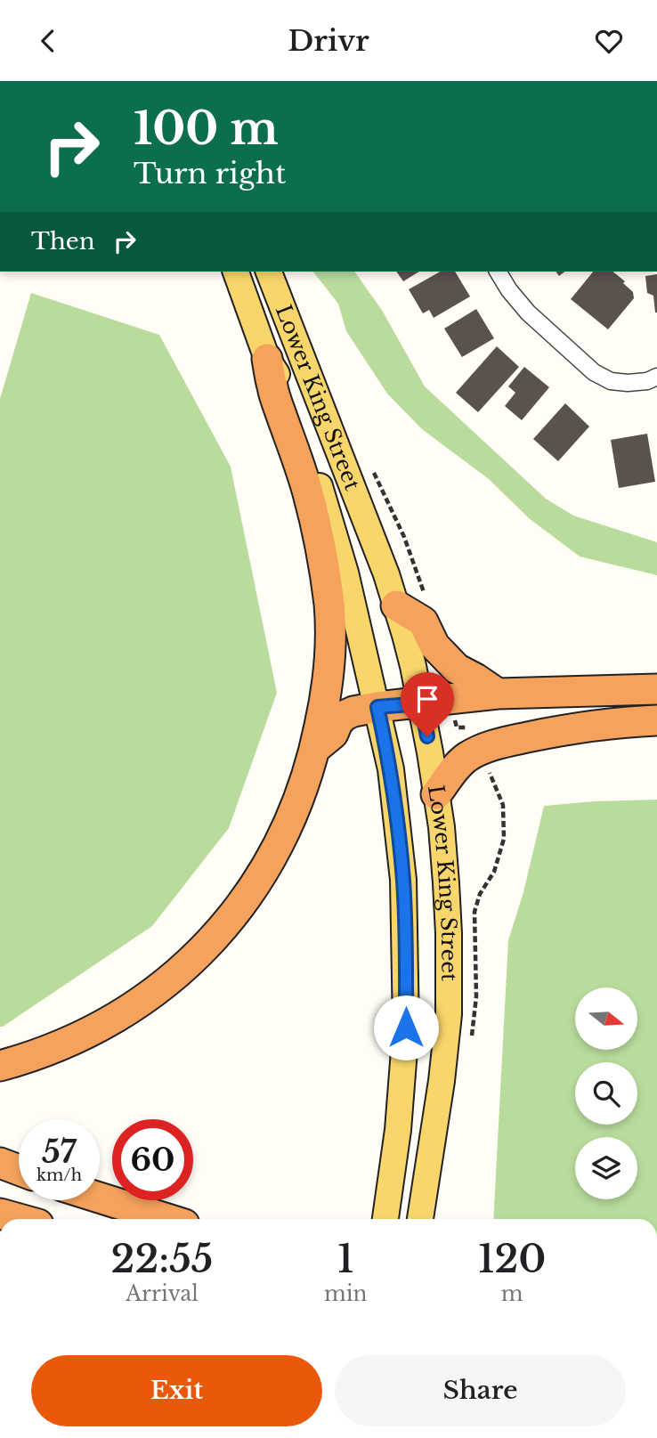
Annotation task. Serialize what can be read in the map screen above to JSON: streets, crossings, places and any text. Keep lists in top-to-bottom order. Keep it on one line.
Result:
{"streets":{"main road":["Lower King Street"]},"north":"right","page":{"header":"Drivr","turn":["100 m","Turn right"],"then":"Then","speed":"57 km/h","limit":"60","eta":["22:55","Arrival","1","min","120","m"],"buttons":["Exit","Share"]}}
